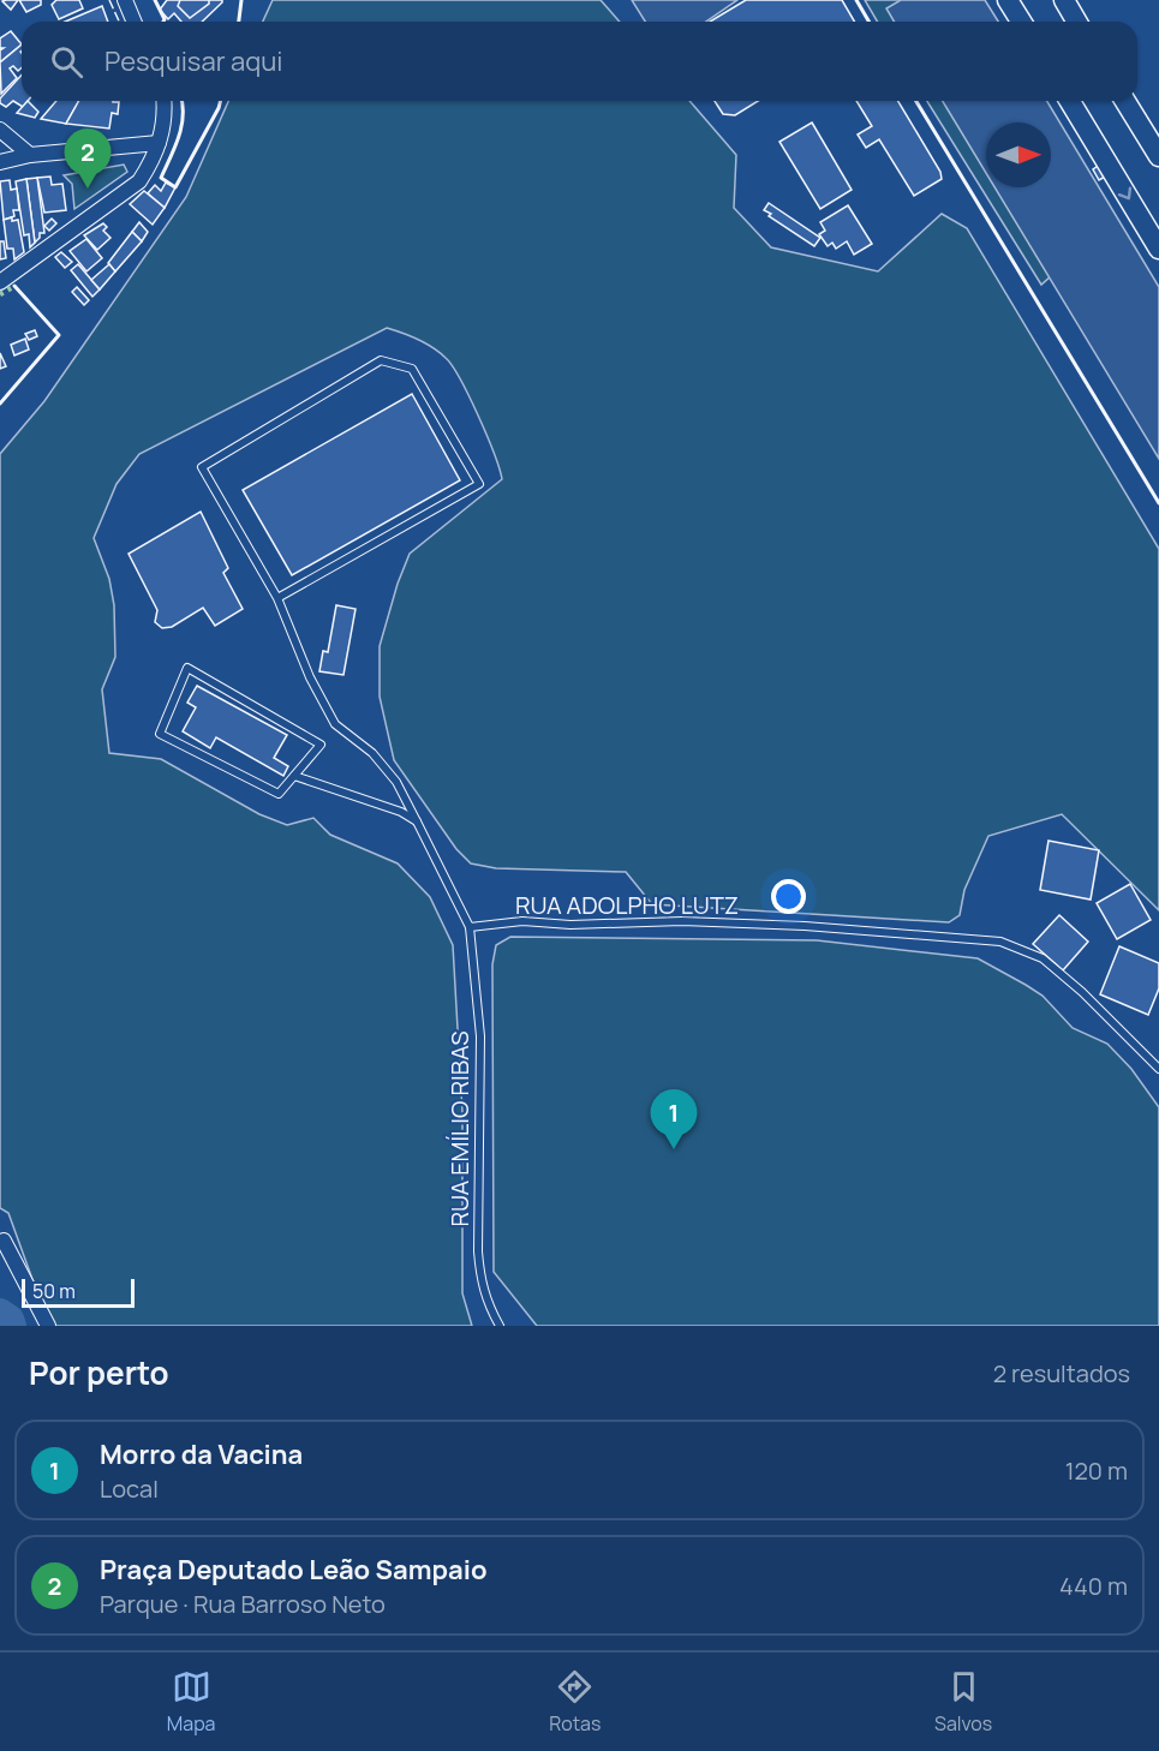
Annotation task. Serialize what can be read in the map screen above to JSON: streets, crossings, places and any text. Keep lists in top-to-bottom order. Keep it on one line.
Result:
{"streets":{"lane":["RUA ADOLPHO LUTZ","RUA EMÍLIO RIBAS"]},"crossings":[["RUA ADOLPHO LUTZ","RUA EMÍLIO RIBAS"]],"scale_bar":"50 m","north":"right","page":{"search":"Pesquisar aqui","pins":["2","1"],"scale":"50 m","heading":["Por perto","2 resultados"],"list":[{"mark":"1","name":"Morro da Vacina","note":"Local","value":"120 m"},{"mark":"2","name":"Praça Deputado Leão Sampaio","note":"Parque · Rua Barroso Neto","value":"440 m"}],"nav":["Mapa","Rotas","Salvos"]}}
